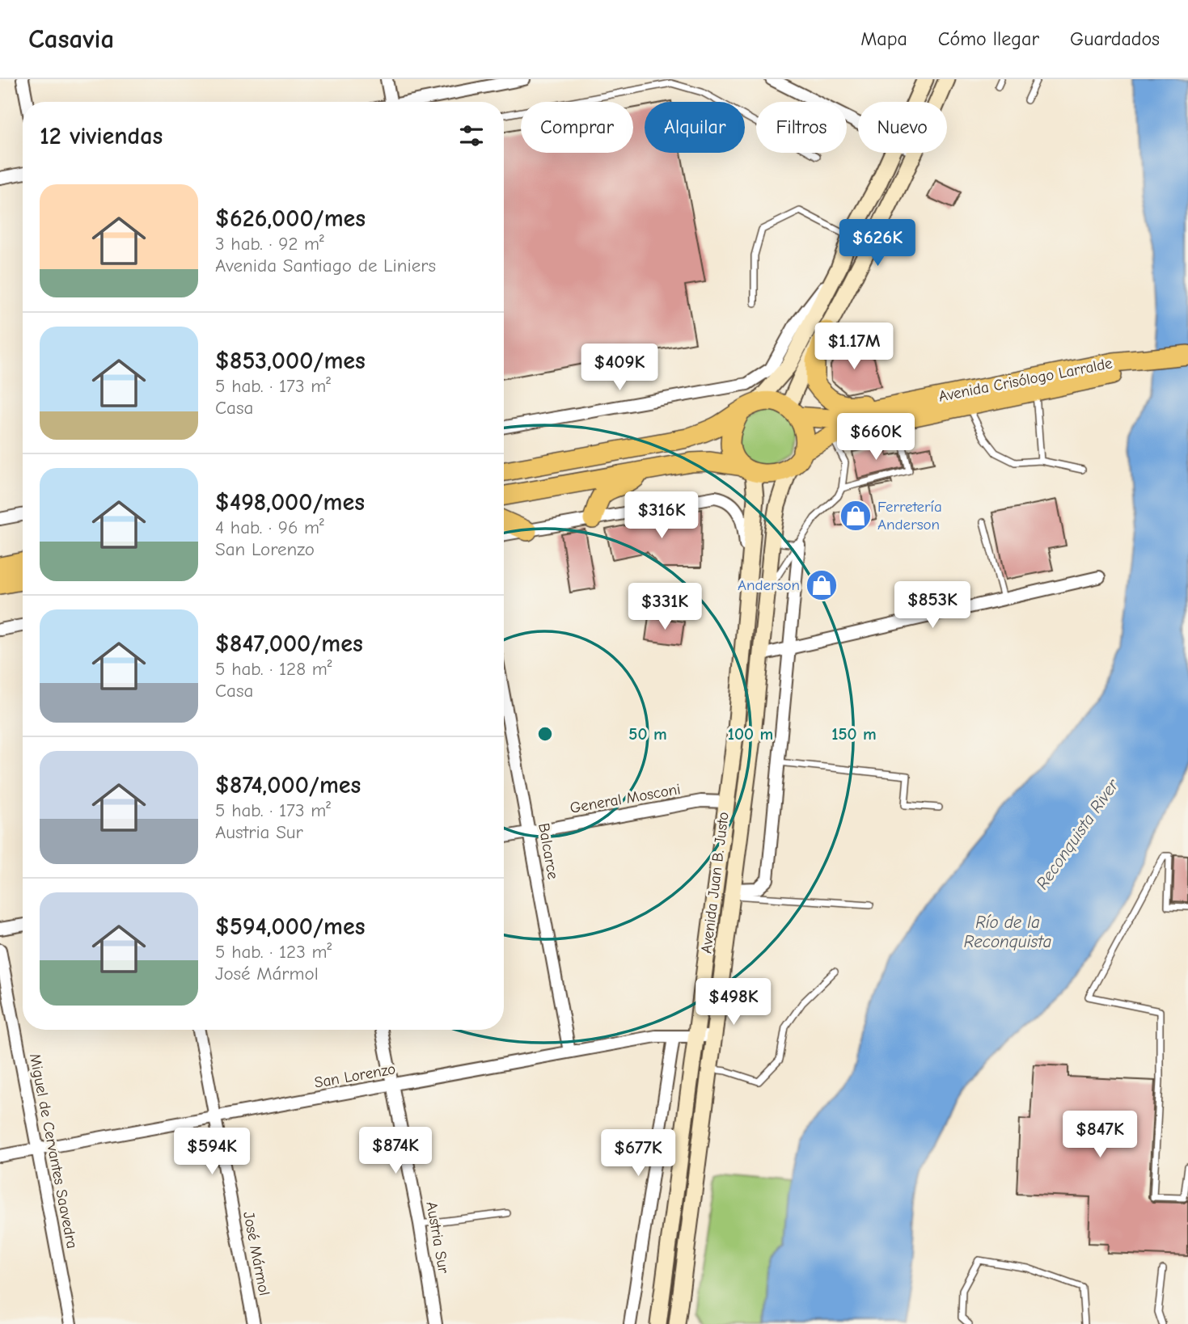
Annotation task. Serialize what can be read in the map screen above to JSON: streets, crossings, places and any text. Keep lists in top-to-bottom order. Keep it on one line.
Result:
{"streets":{"main road":["Avenida Crisólogo Larralde","Avenida Juan B. Justo"],"street":["General Mosconi","Balcarce","San Lorenzo","Miguel de Cervantes Saavedra","Austria Sur","José Mármol"]},"crossings":[["Avenida Crisólogo Larralde","Avenida Juan B. Justo"],["General Mosconi","Balcarce"],["General Mosconi","Avenida Juan B. Justo"],["Balcarce","San Lorenzo"],["Avenida Juan B. Justo","San Lorenzo"],["San Lorenzo","Miguel de Cervantes Saavedra"],["San Lorenzo","Austria Sur"],["San Lorenzo","José Mármol"]],"water":["Reconquista River","Río de la Reconquista"],"places":{"shop":["Ferretería Anderson","Anderson"]},"page":{"header":"Casavia","nav":["Mapa","Cómo llegar","Guardados"],"chip":["Comprar","Alquilar","Filtros","Nuevo"],"heading":"12 viviendas","list":[{"name":"$626,000/mes","note":"3 hab. · 92 m² · Avenida Santiago de Liniers"},{"name":"$853,000/mes","note":"5 hab. · 173 m² · Casa"},{"name":"$498,000/mes","note":"4 hab. · 96 m² · San Lorenzo"},{"name":"$847,000/mes","note":"5 hab. · 128 m² · Casa"},{"name":"$874,000/mes","note":"5 hab. · 173 m² · Austria Sur"},{"name":"$594,000/mes","note":"5 hab. · 123 m² · José Mármol"}],"price":["$626K","$1.17M","$409K","$660K","$316K","$853K","$331K","$498K","$847K","$874K","$594K","$677K"]},"rings":["50 m","100 m","150 m"]}
